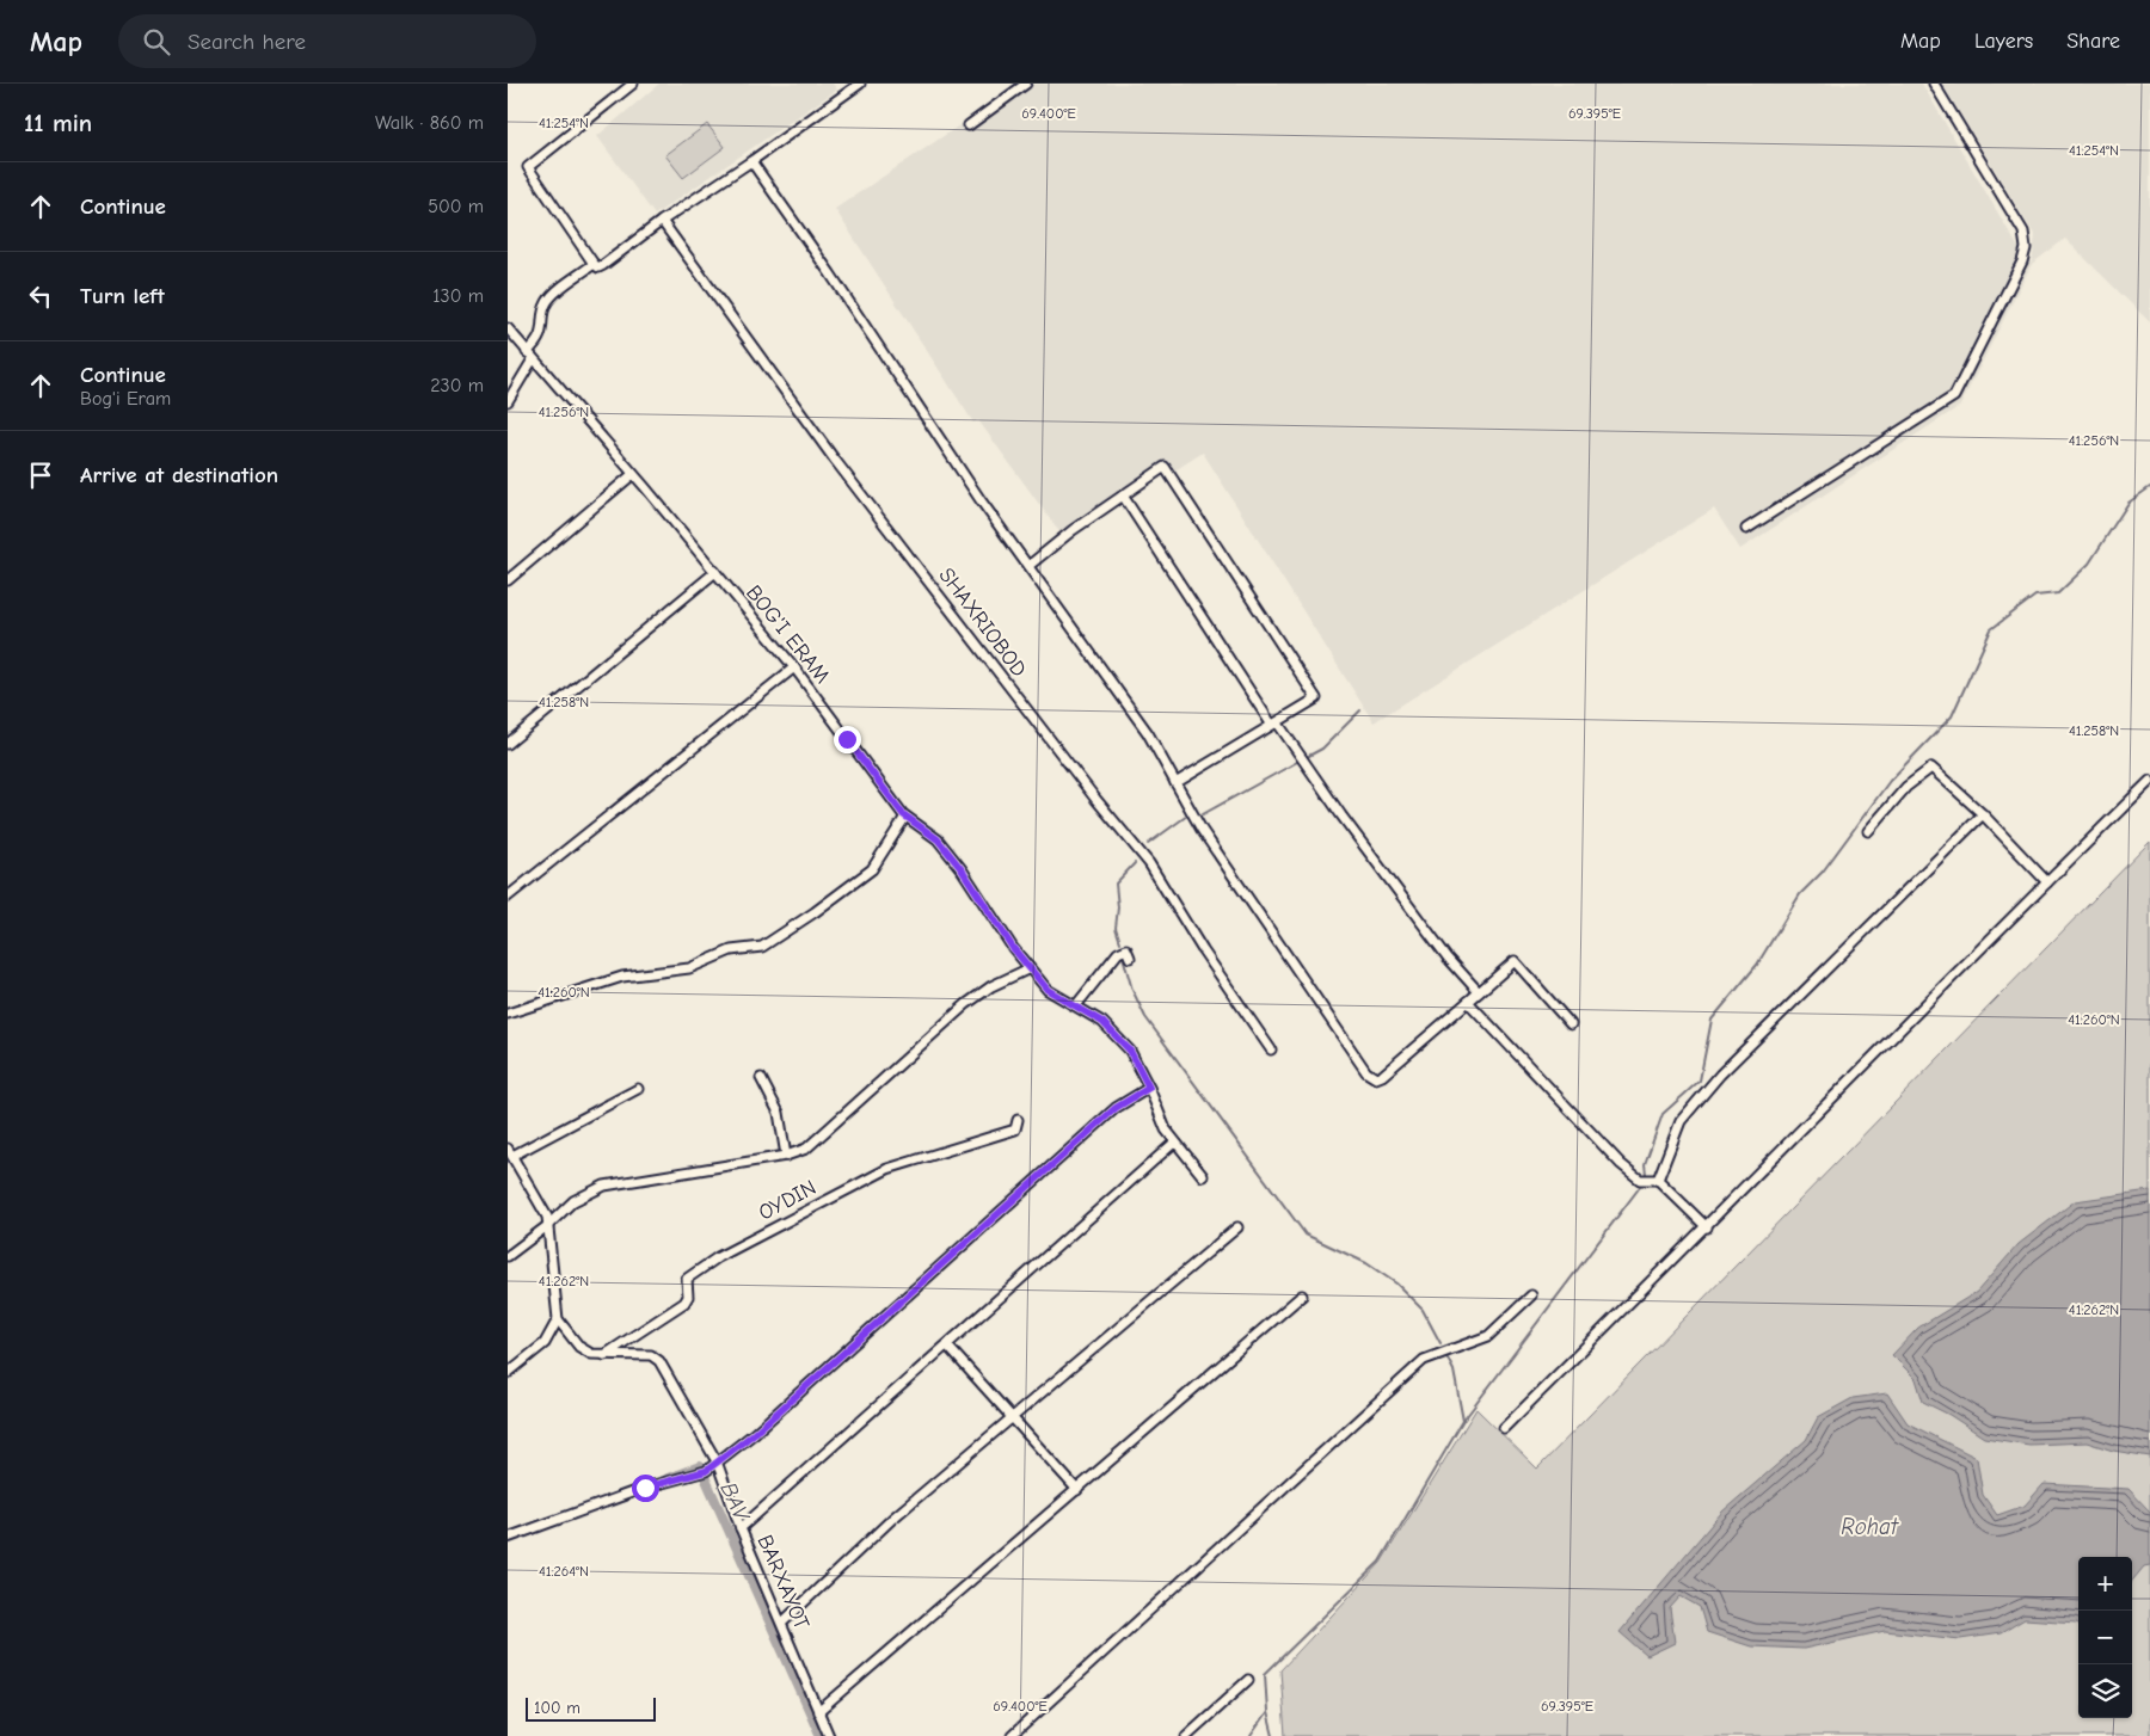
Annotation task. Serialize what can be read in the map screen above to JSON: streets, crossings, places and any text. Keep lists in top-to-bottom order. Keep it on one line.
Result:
{"streets":{"street":["SHAXRIOBOD","BOG'I ERAM","OYDIN","BARXAYOT"]},"crossings":[["OYDIN","BARXAYOT"]],"water":["BAV","Rohat"],"scale_bar":"100 m","page":{"header":"Map","search":"Search here","nav":["Map","Layers","Share"],"heading":["11 min","Walk · 860 m"],"list":[["Continue","500 m"],["Turn left","130 m"],["Continue","Bog'i Eram","230 m"],"Arrive at destination"],"map_buttons":["+","−"],"scale":"100 m"},"coordinates":["69.400°E","69.395°E","41.254°N","41.256°N","41.258°N","41.260°N","41.262°N","41.264°N"]}
